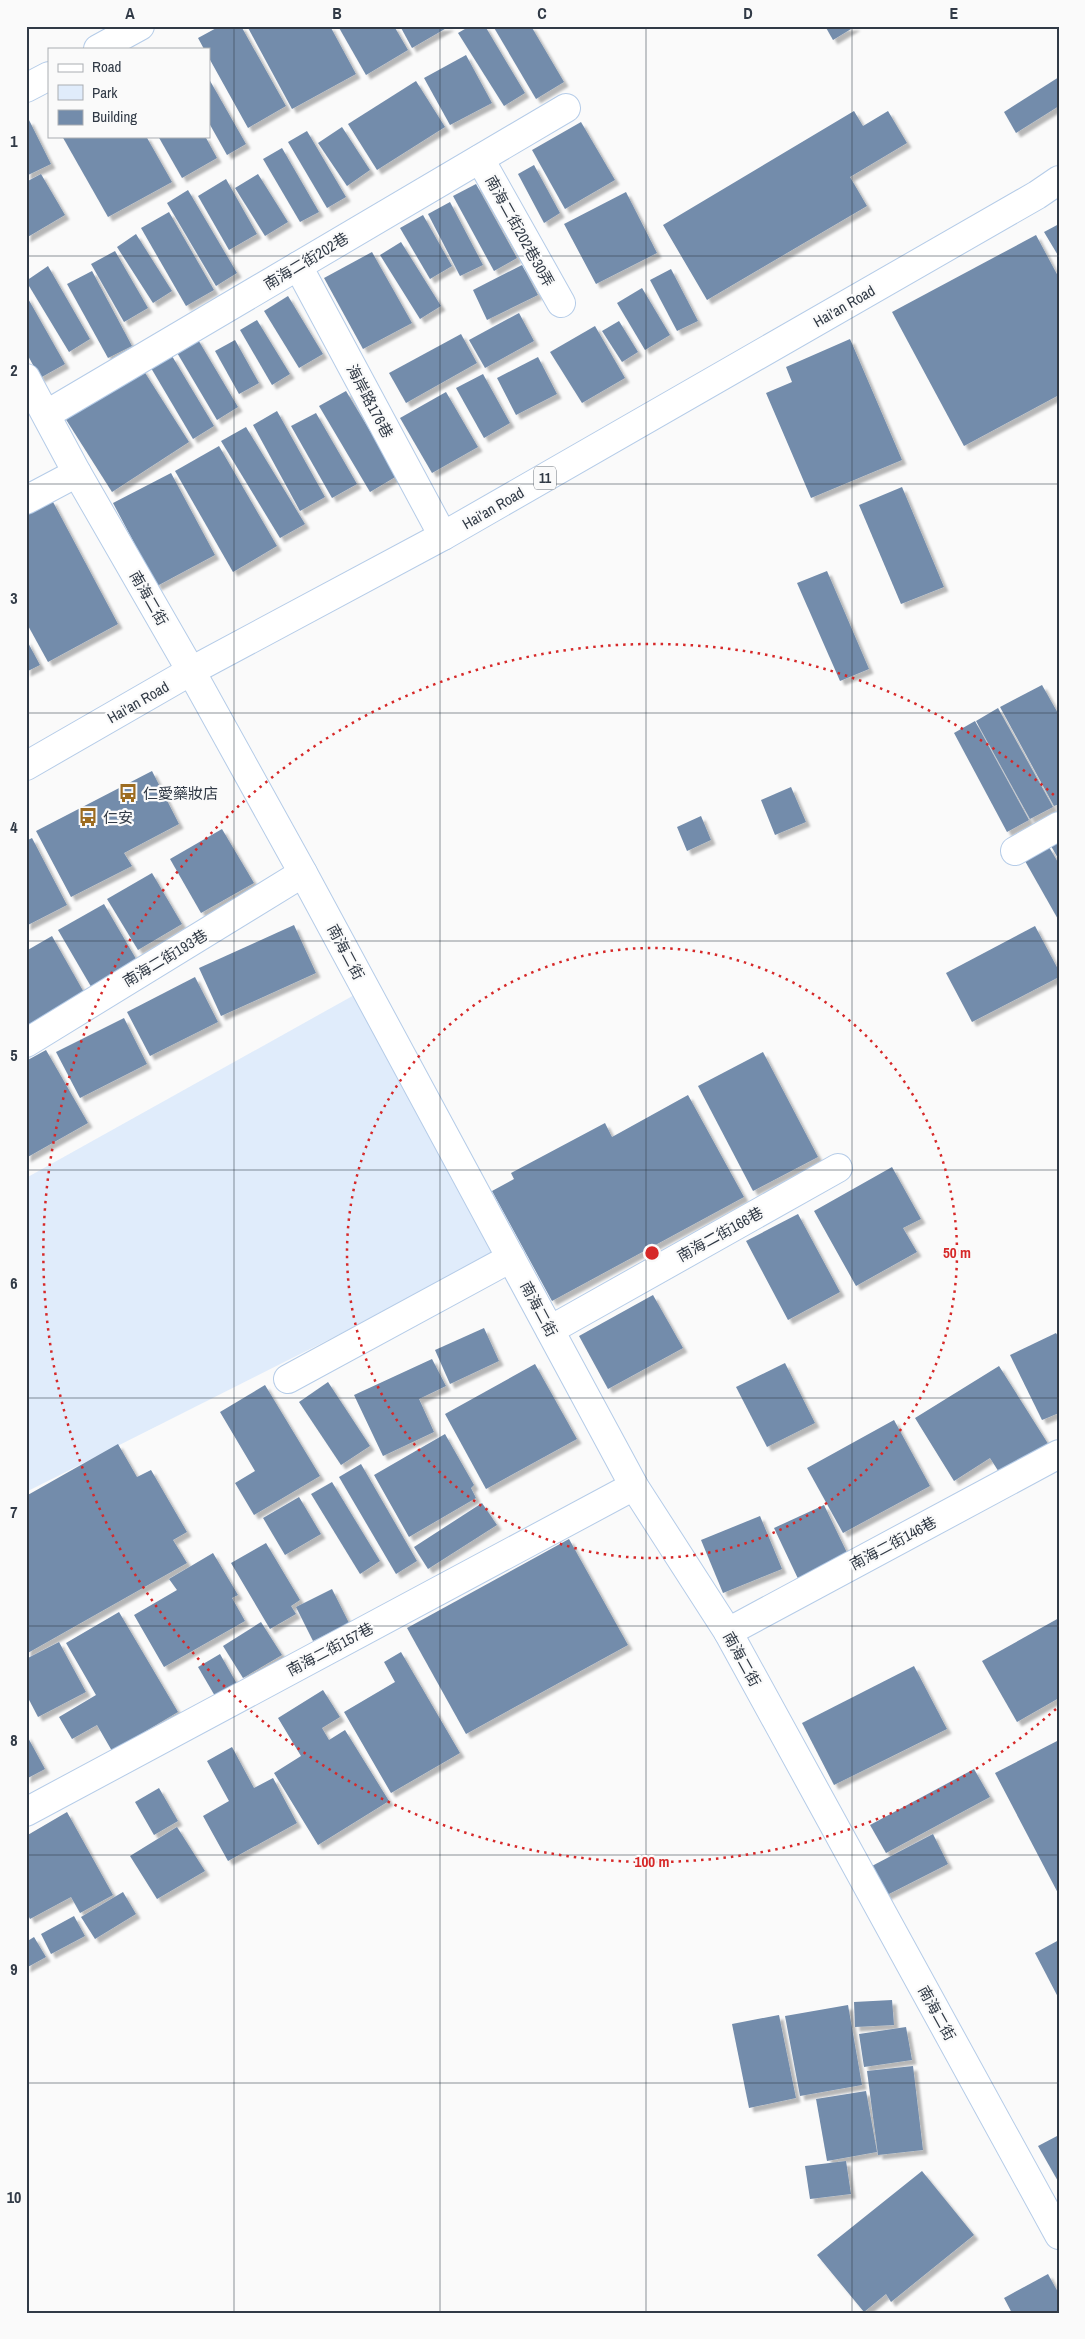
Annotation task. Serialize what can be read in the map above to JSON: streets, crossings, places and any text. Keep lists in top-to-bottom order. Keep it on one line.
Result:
{"streets":{"street":["南海二街202巷30弄","南海二街202巷","Hai'an Road","海岸路176巷","11","南海二街","南海二街193巷","南海二街166巷","南海二街146巷","南海二街157巷"]},"crossings":[["南海二街202巷30弄","南海二街202巷"],["南海二街202巷","海岸路176巷"],["南海二街202巷","南海二街"],["Hai'an Road","海岸路176巷"],["Hai'an Road","南海二街"],["南海二街","南海二街193巷"],["南海二街","南海二街166巷"],["南海二街","南海二街146巷"],["南海二街","南海二街157巷"]],"places":{"bus stop":["仁愛藥妝店","仁安"]},"legend":["Road","Park","Building"],"grid":{"columns":["A","B","C","D","E"],"rows":["1","2","3","4","5","6","7","8","9","10"]},"rings":["50 m","100 m"]}
